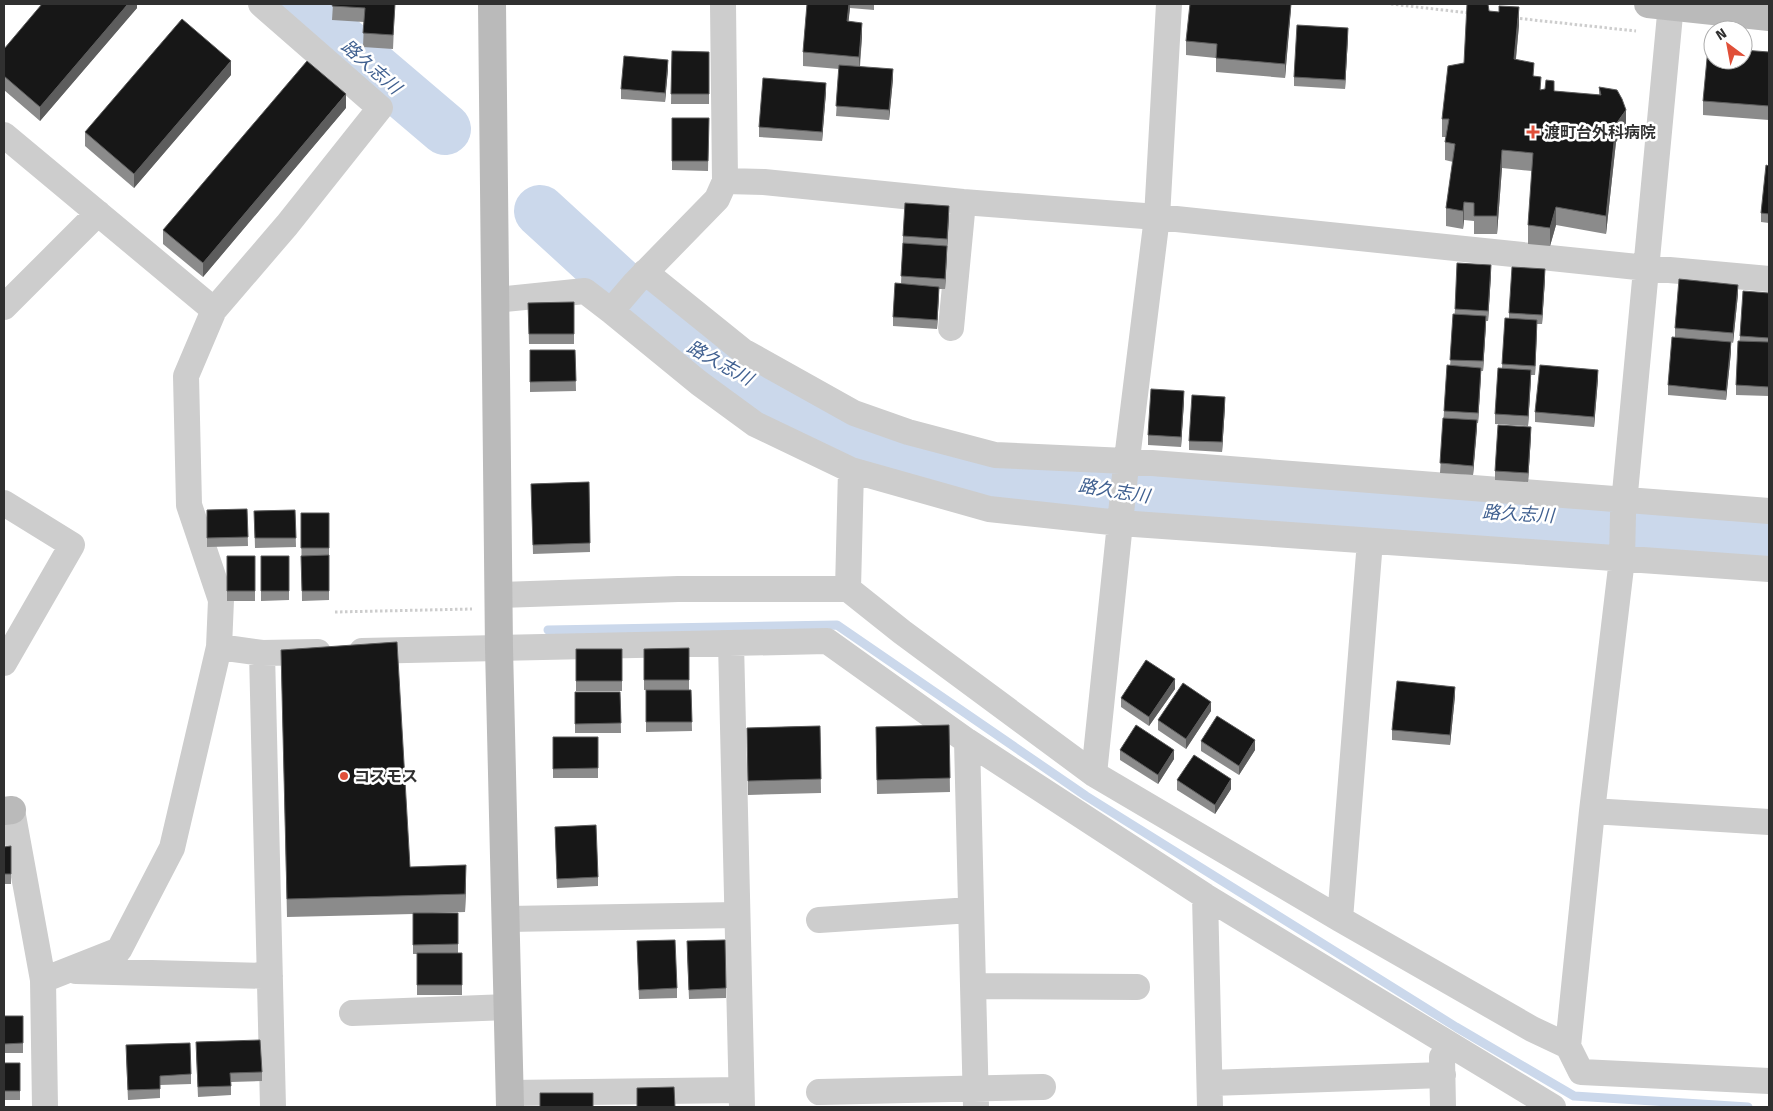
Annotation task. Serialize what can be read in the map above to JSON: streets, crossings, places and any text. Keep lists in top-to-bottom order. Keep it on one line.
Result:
{"water":["路久志川"],"places":{"health":["渡町台外科病院"],"other":["コスモス"]},"north":"top left"}
